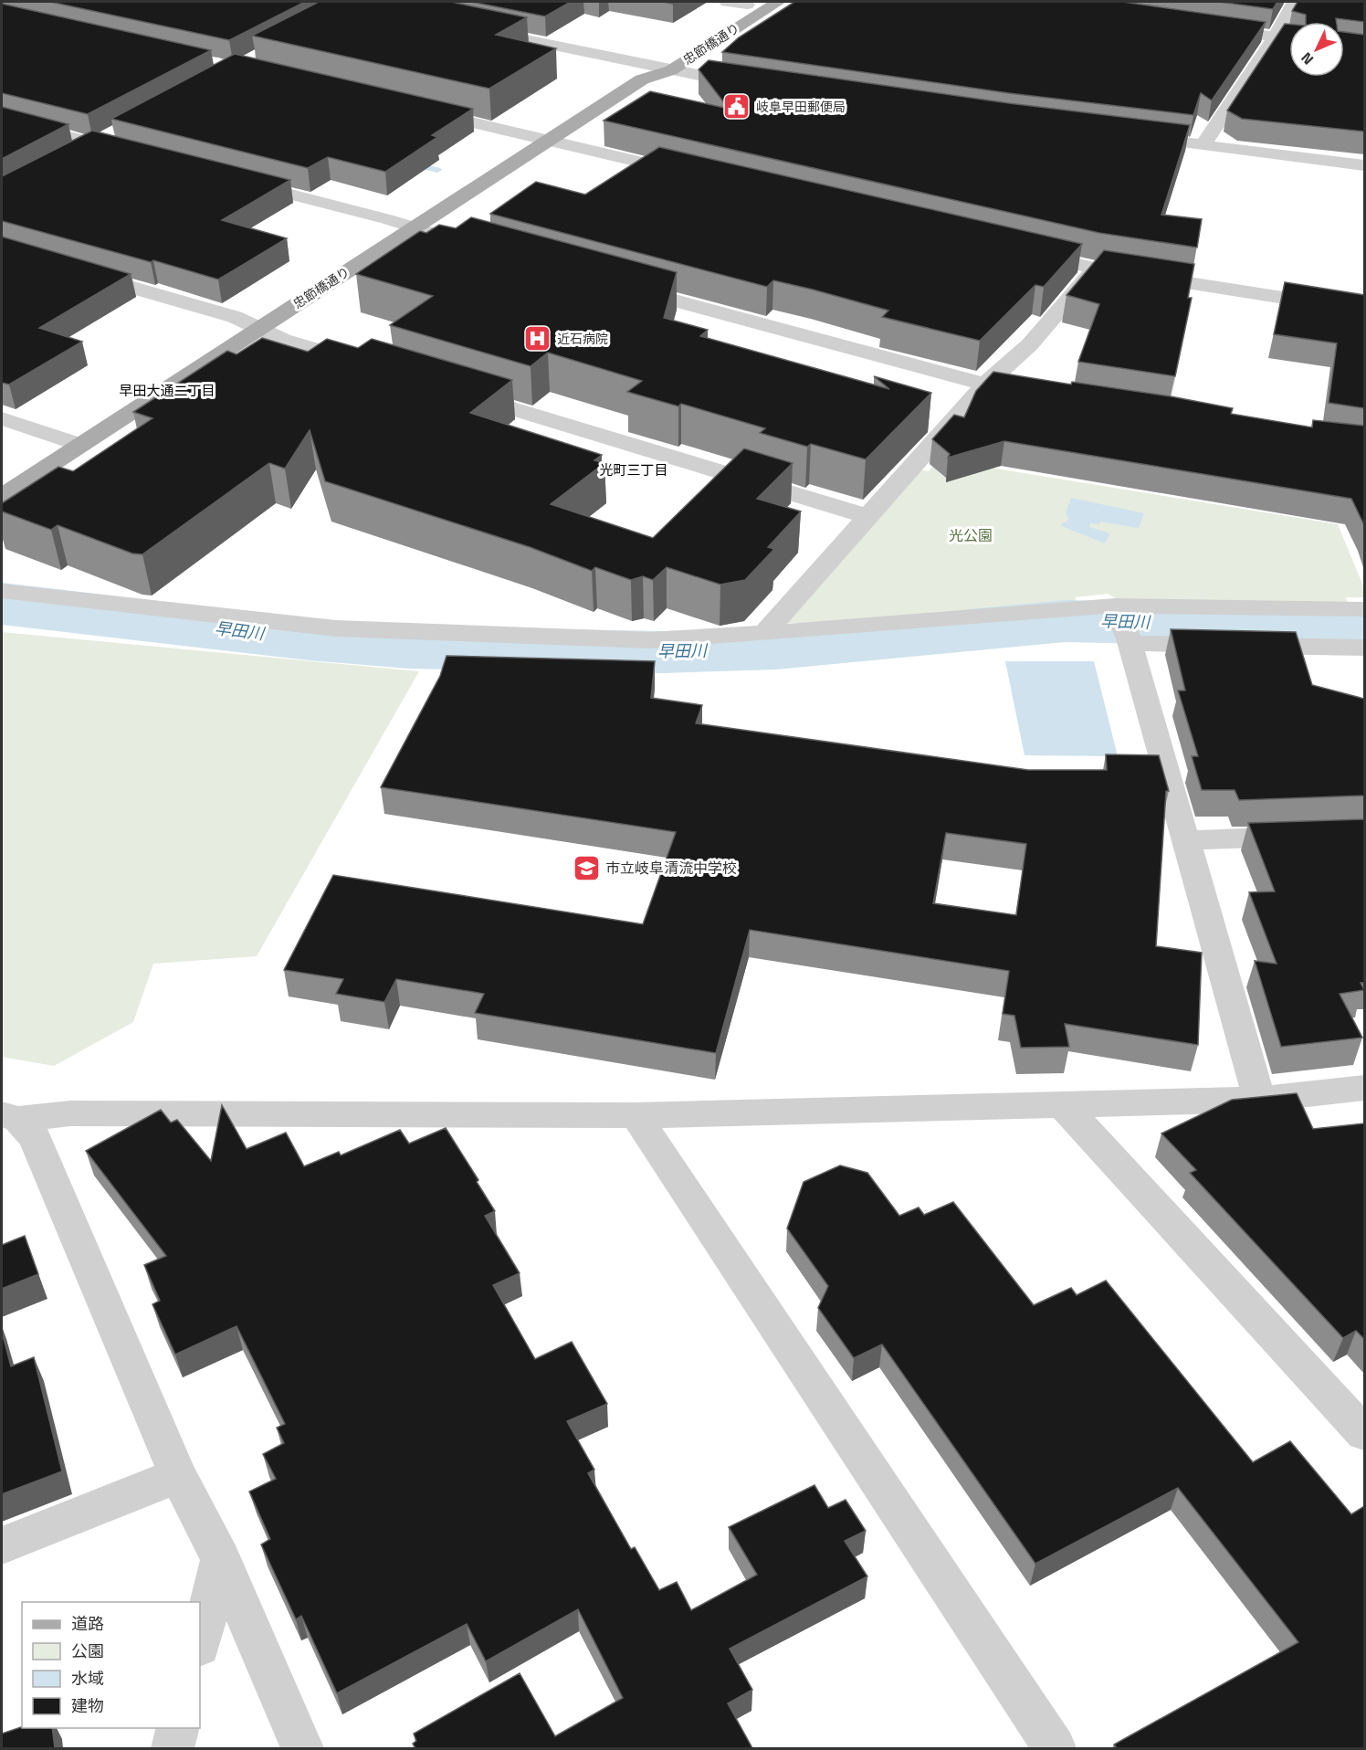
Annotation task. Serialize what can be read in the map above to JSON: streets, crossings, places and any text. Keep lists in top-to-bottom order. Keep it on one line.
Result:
{"streets":{"main road":["忠節橋通り"]},"districts":["早田大通二丁目","光町三丁目"],"water":["早田川"],"parks":["光公園"],"places":{"public building":["岐阜早田郵便局"],"hospital":["近石病院"],"school or university":["市立岐阜清流中学校"]},"legend":["道路","公園","水域","建物"],"north":"bottom left"}
